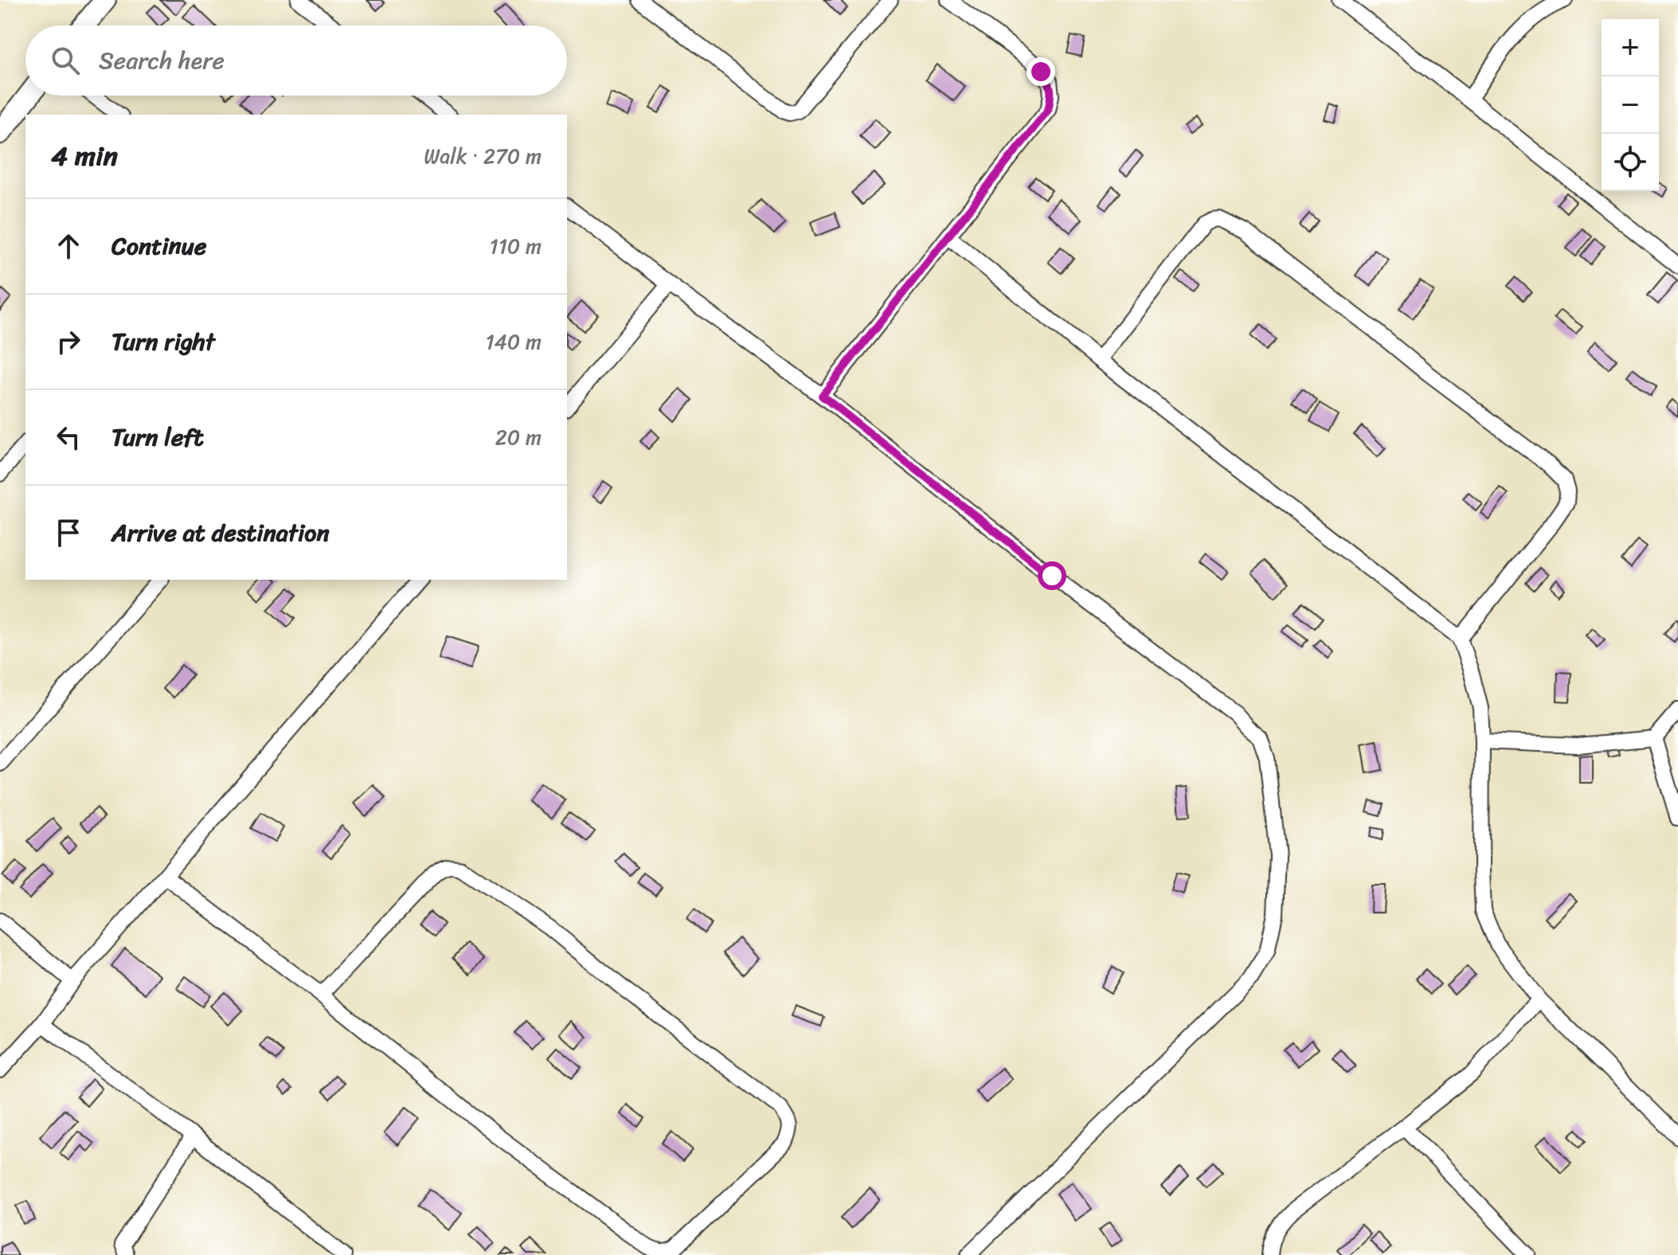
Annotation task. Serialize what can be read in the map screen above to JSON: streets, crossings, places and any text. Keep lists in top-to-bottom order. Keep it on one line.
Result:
{"page":{"map_buttons":["+","−"],"search":"Search here","heading":["4 min","Walk · 270 m"],"list":[["Continue","110 m"],["Turn right","140 m"],["Turn left","20 m"],"Arrive at destination"]}}
